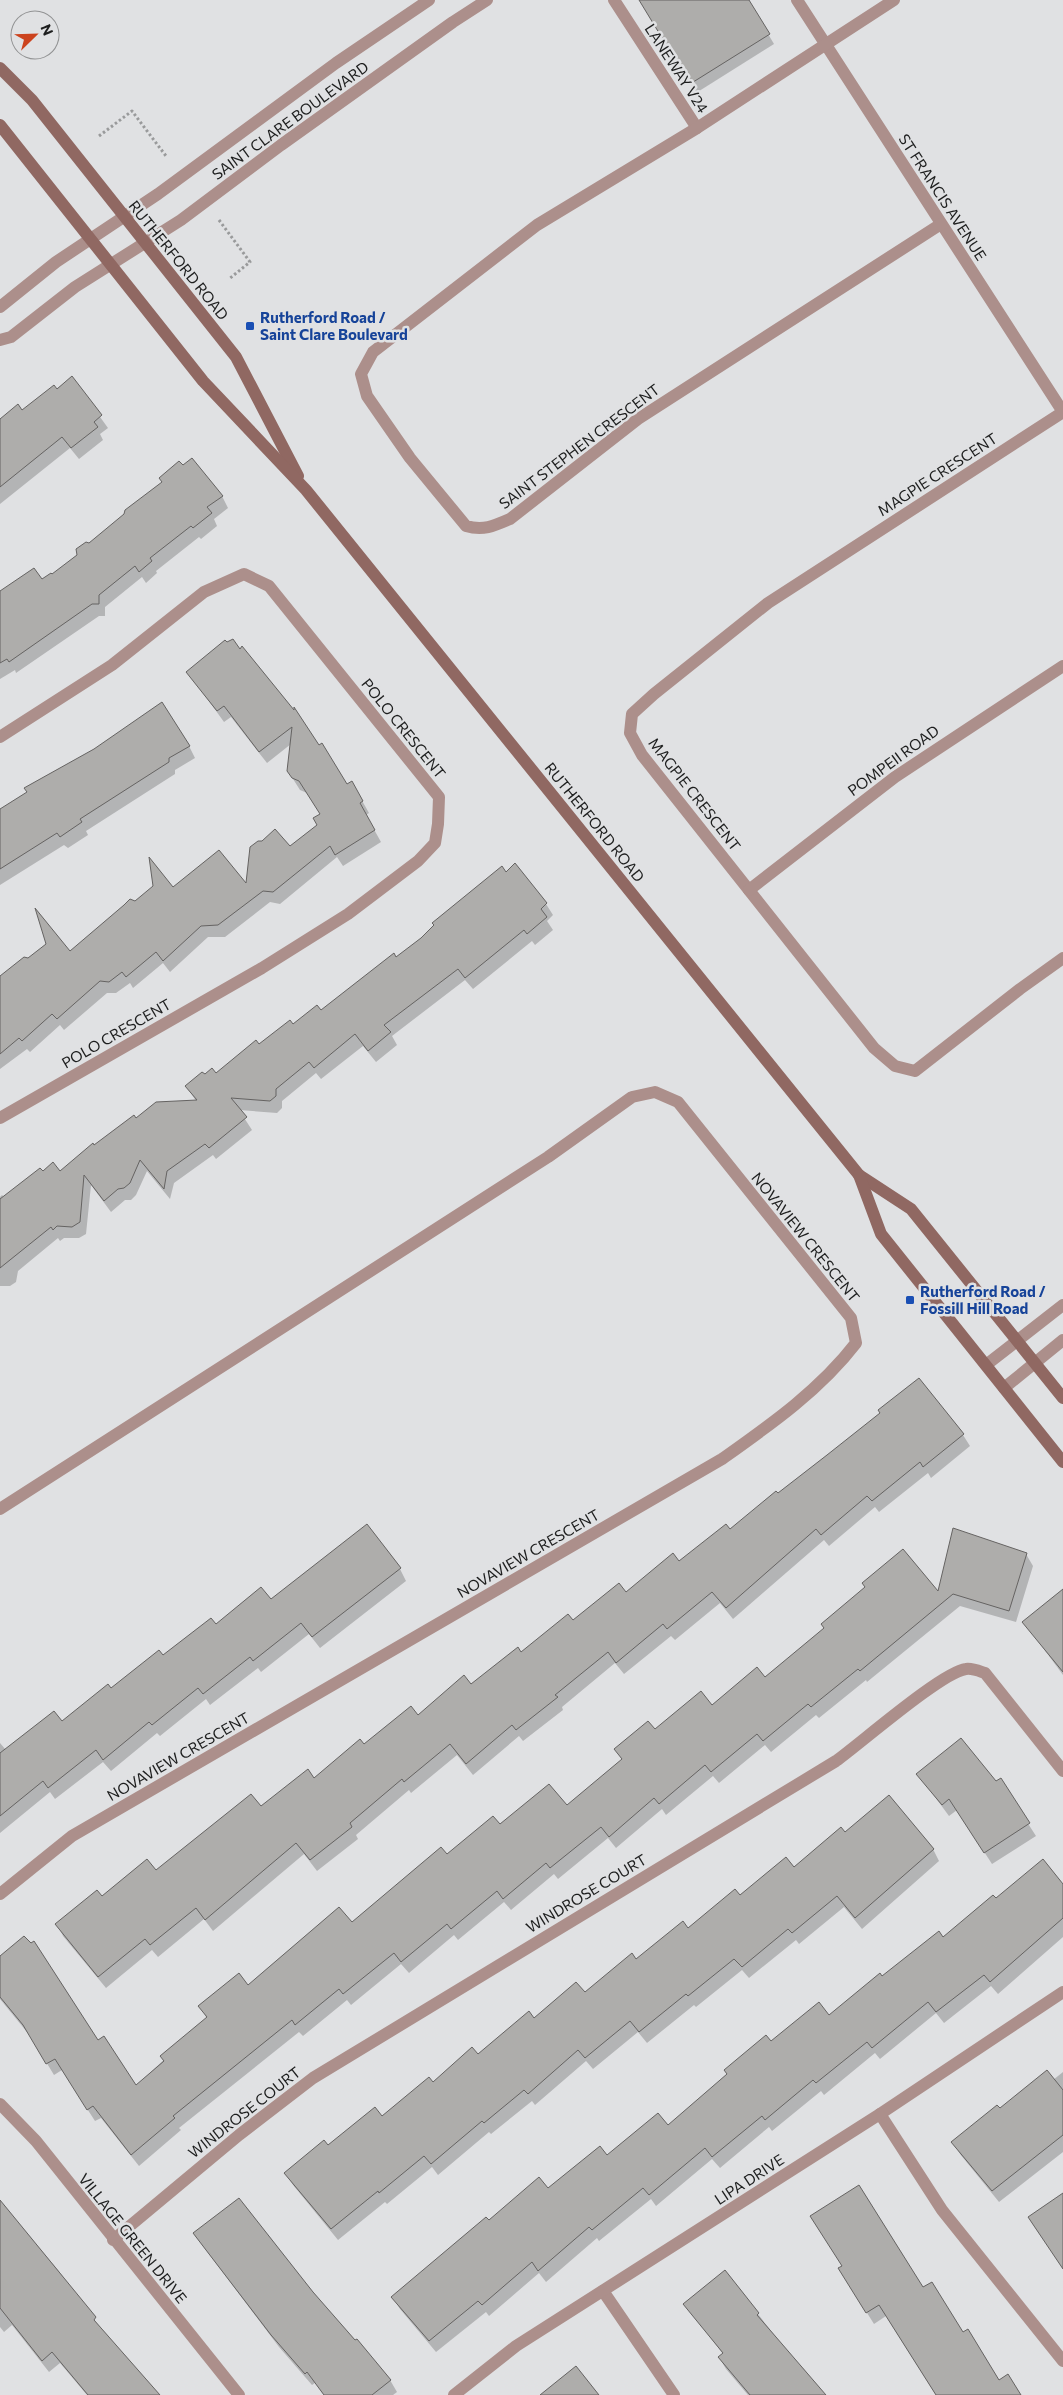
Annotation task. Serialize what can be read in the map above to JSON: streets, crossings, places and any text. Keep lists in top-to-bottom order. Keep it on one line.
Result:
{"streets":{"main road":["RUTHERFORD ROAD"],"street":["LANEWAY V24","SAINT CLARE BOULEVARD","ST FRANCIS AVENUE","SAINT STEPHEN CRESCENT","MAGPIE CRESCENT","POLO CRESCENT","POMPEII ROAD","NOVAVIEW CRESCENT","WINDROSE COURT","LIPA DRIVE","VILLAGE GREEN DRIVE"]},"crossings":[["LANEWAY V24","SAINT STEPHEN CRESCENT"],["SAINT CLARE BOULEVARD","RUTHERFORD ROAD"],["ST FRANCIS AVENUE","SAINT STEPHEN CRESCENT"],["ST FRANCIS AVENUE","MAGPIE CRESCENT"],["MAGPIE CRESCENT","POMPEII ROAD"],["WINDROSE COURT","VILLAGE GREEN DRIVE"]],"places":{"transit":["Rutherford Road / Saint Clare Boulevard","Rutherford Road / Fossill Hill Road"]},"north":"top right"}
